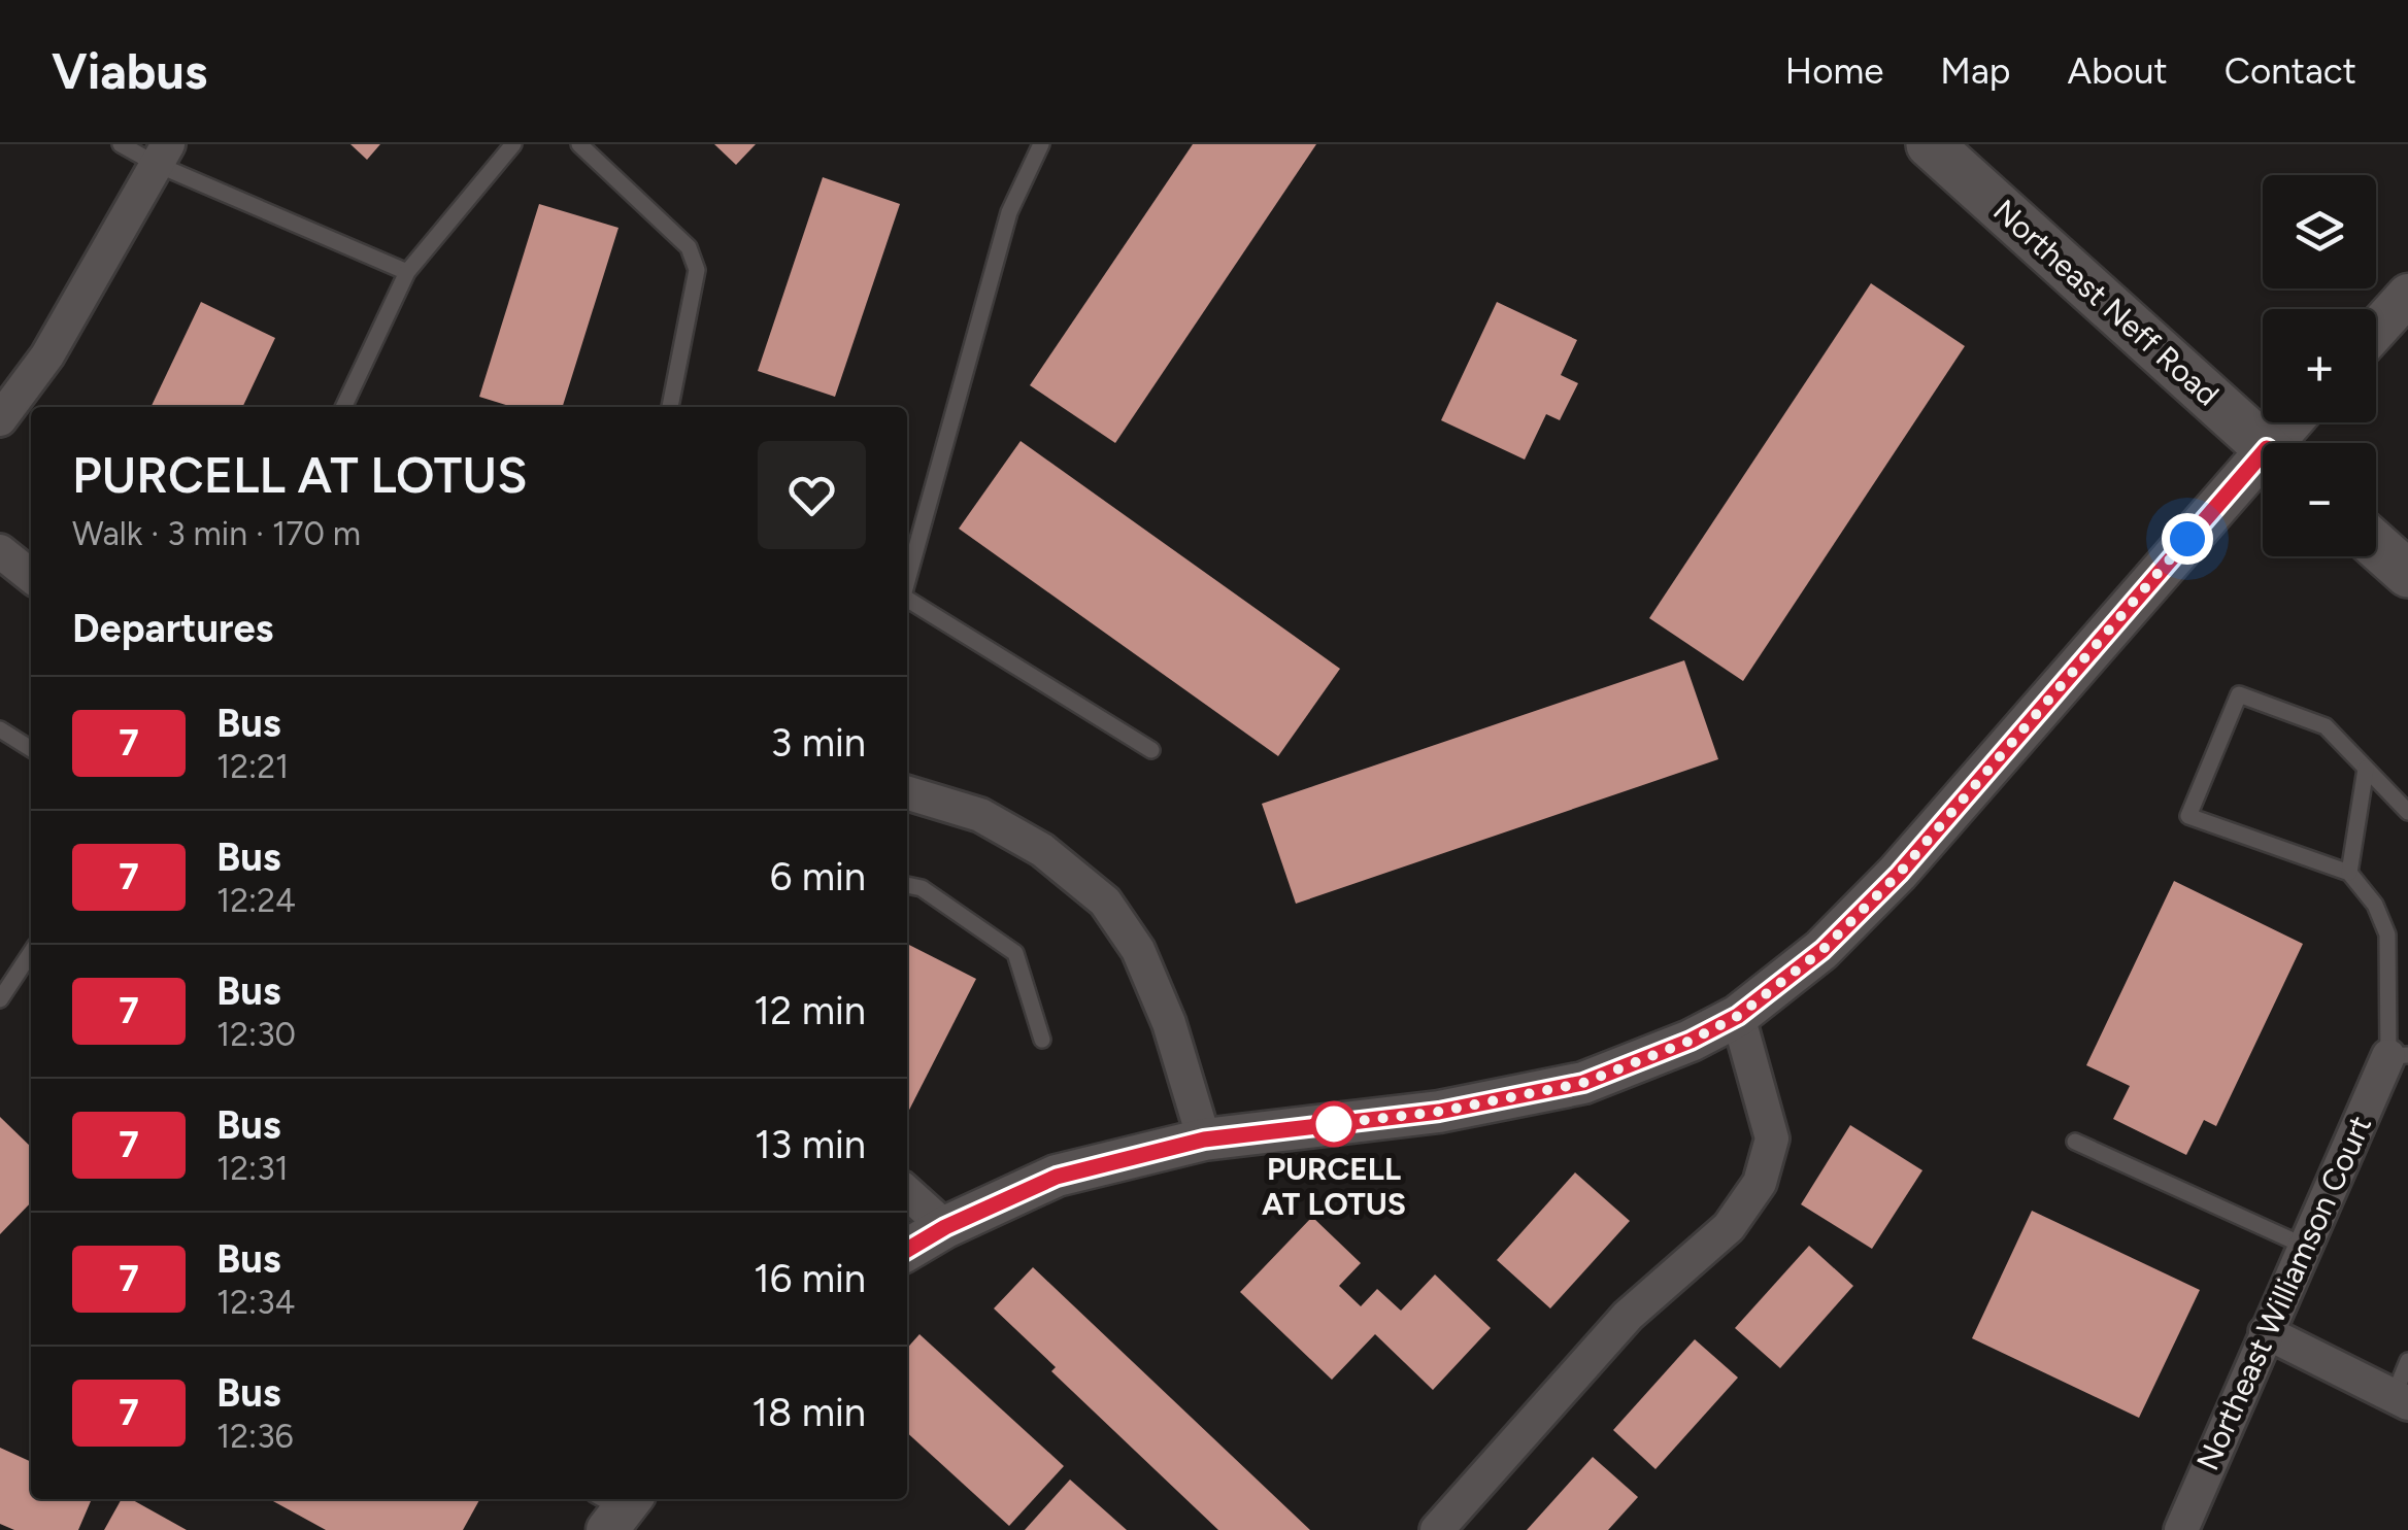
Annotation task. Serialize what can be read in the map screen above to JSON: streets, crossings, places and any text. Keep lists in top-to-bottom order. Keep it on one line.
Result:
{"streets":{"main road":["Northeast Neff Road"],"street":["Northeast Williamson Court"]},"places":["PURCELL AT LOTUS"],"lines":["bus line 7"],"page":{"header":"Viabus","nav":["Home","Map","About","Contact"],"map_buttons":["+","−"],"heading":[["PURCELL AT LOTUS","Walk · 3 min · 170 m"],"Departures"],"list":[{"mark":"7","name":"Bus","note":"12:21","value":"3 min"},{"mark":"7","name":"Bus","note":"12:24","value":"6 min"},{"mark":"7","name":"Bus","note":"12:30","value":"12 min"},{"mark":"7","name":"Bus","note":"12:31","value":"13 min"},{"mark":"7","name":"Bus","note":"12:34","value":"16 min"},{"mark":"7","name":"Bus","note":"12:36","value":"18 min"}]}}
